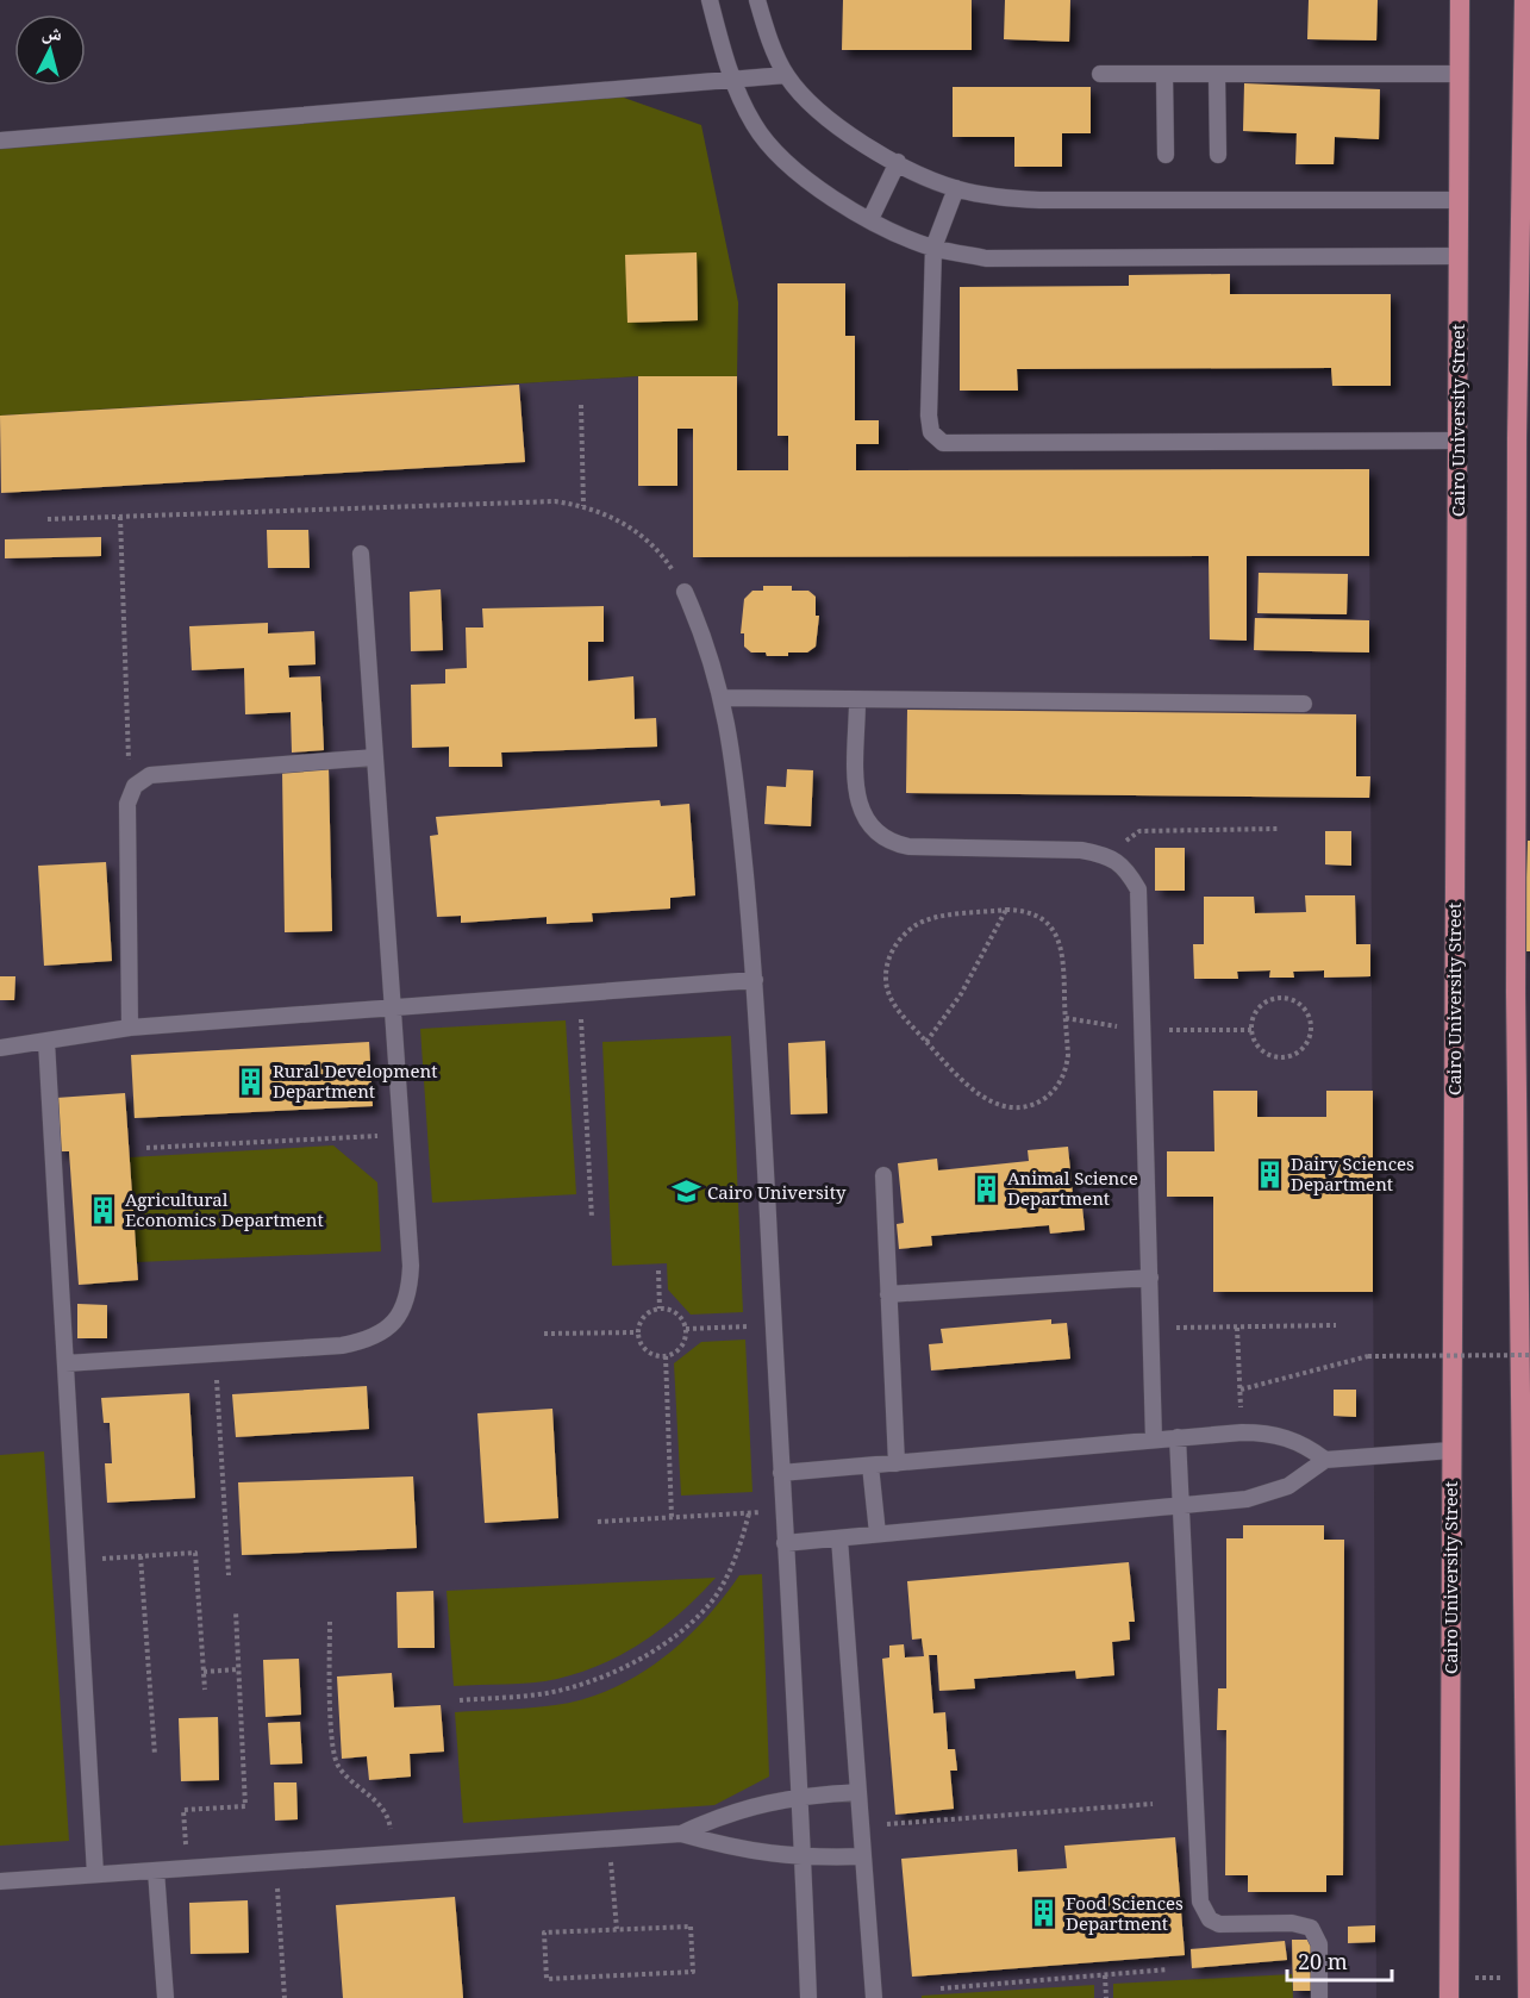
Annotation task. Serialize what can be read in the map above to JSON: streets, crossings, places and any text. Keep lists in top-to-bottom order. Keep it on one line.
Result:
{"streets":{"main road":["Cairo University Street"]},"places":{"building":["Rural Development Department","Dairy Sciences Department","Animal Science Department","Agricultural Economics Department","Food Sciences Department"],"school or university":["Cairo University"]},"scale_bar":"20 m","north":"top"}
